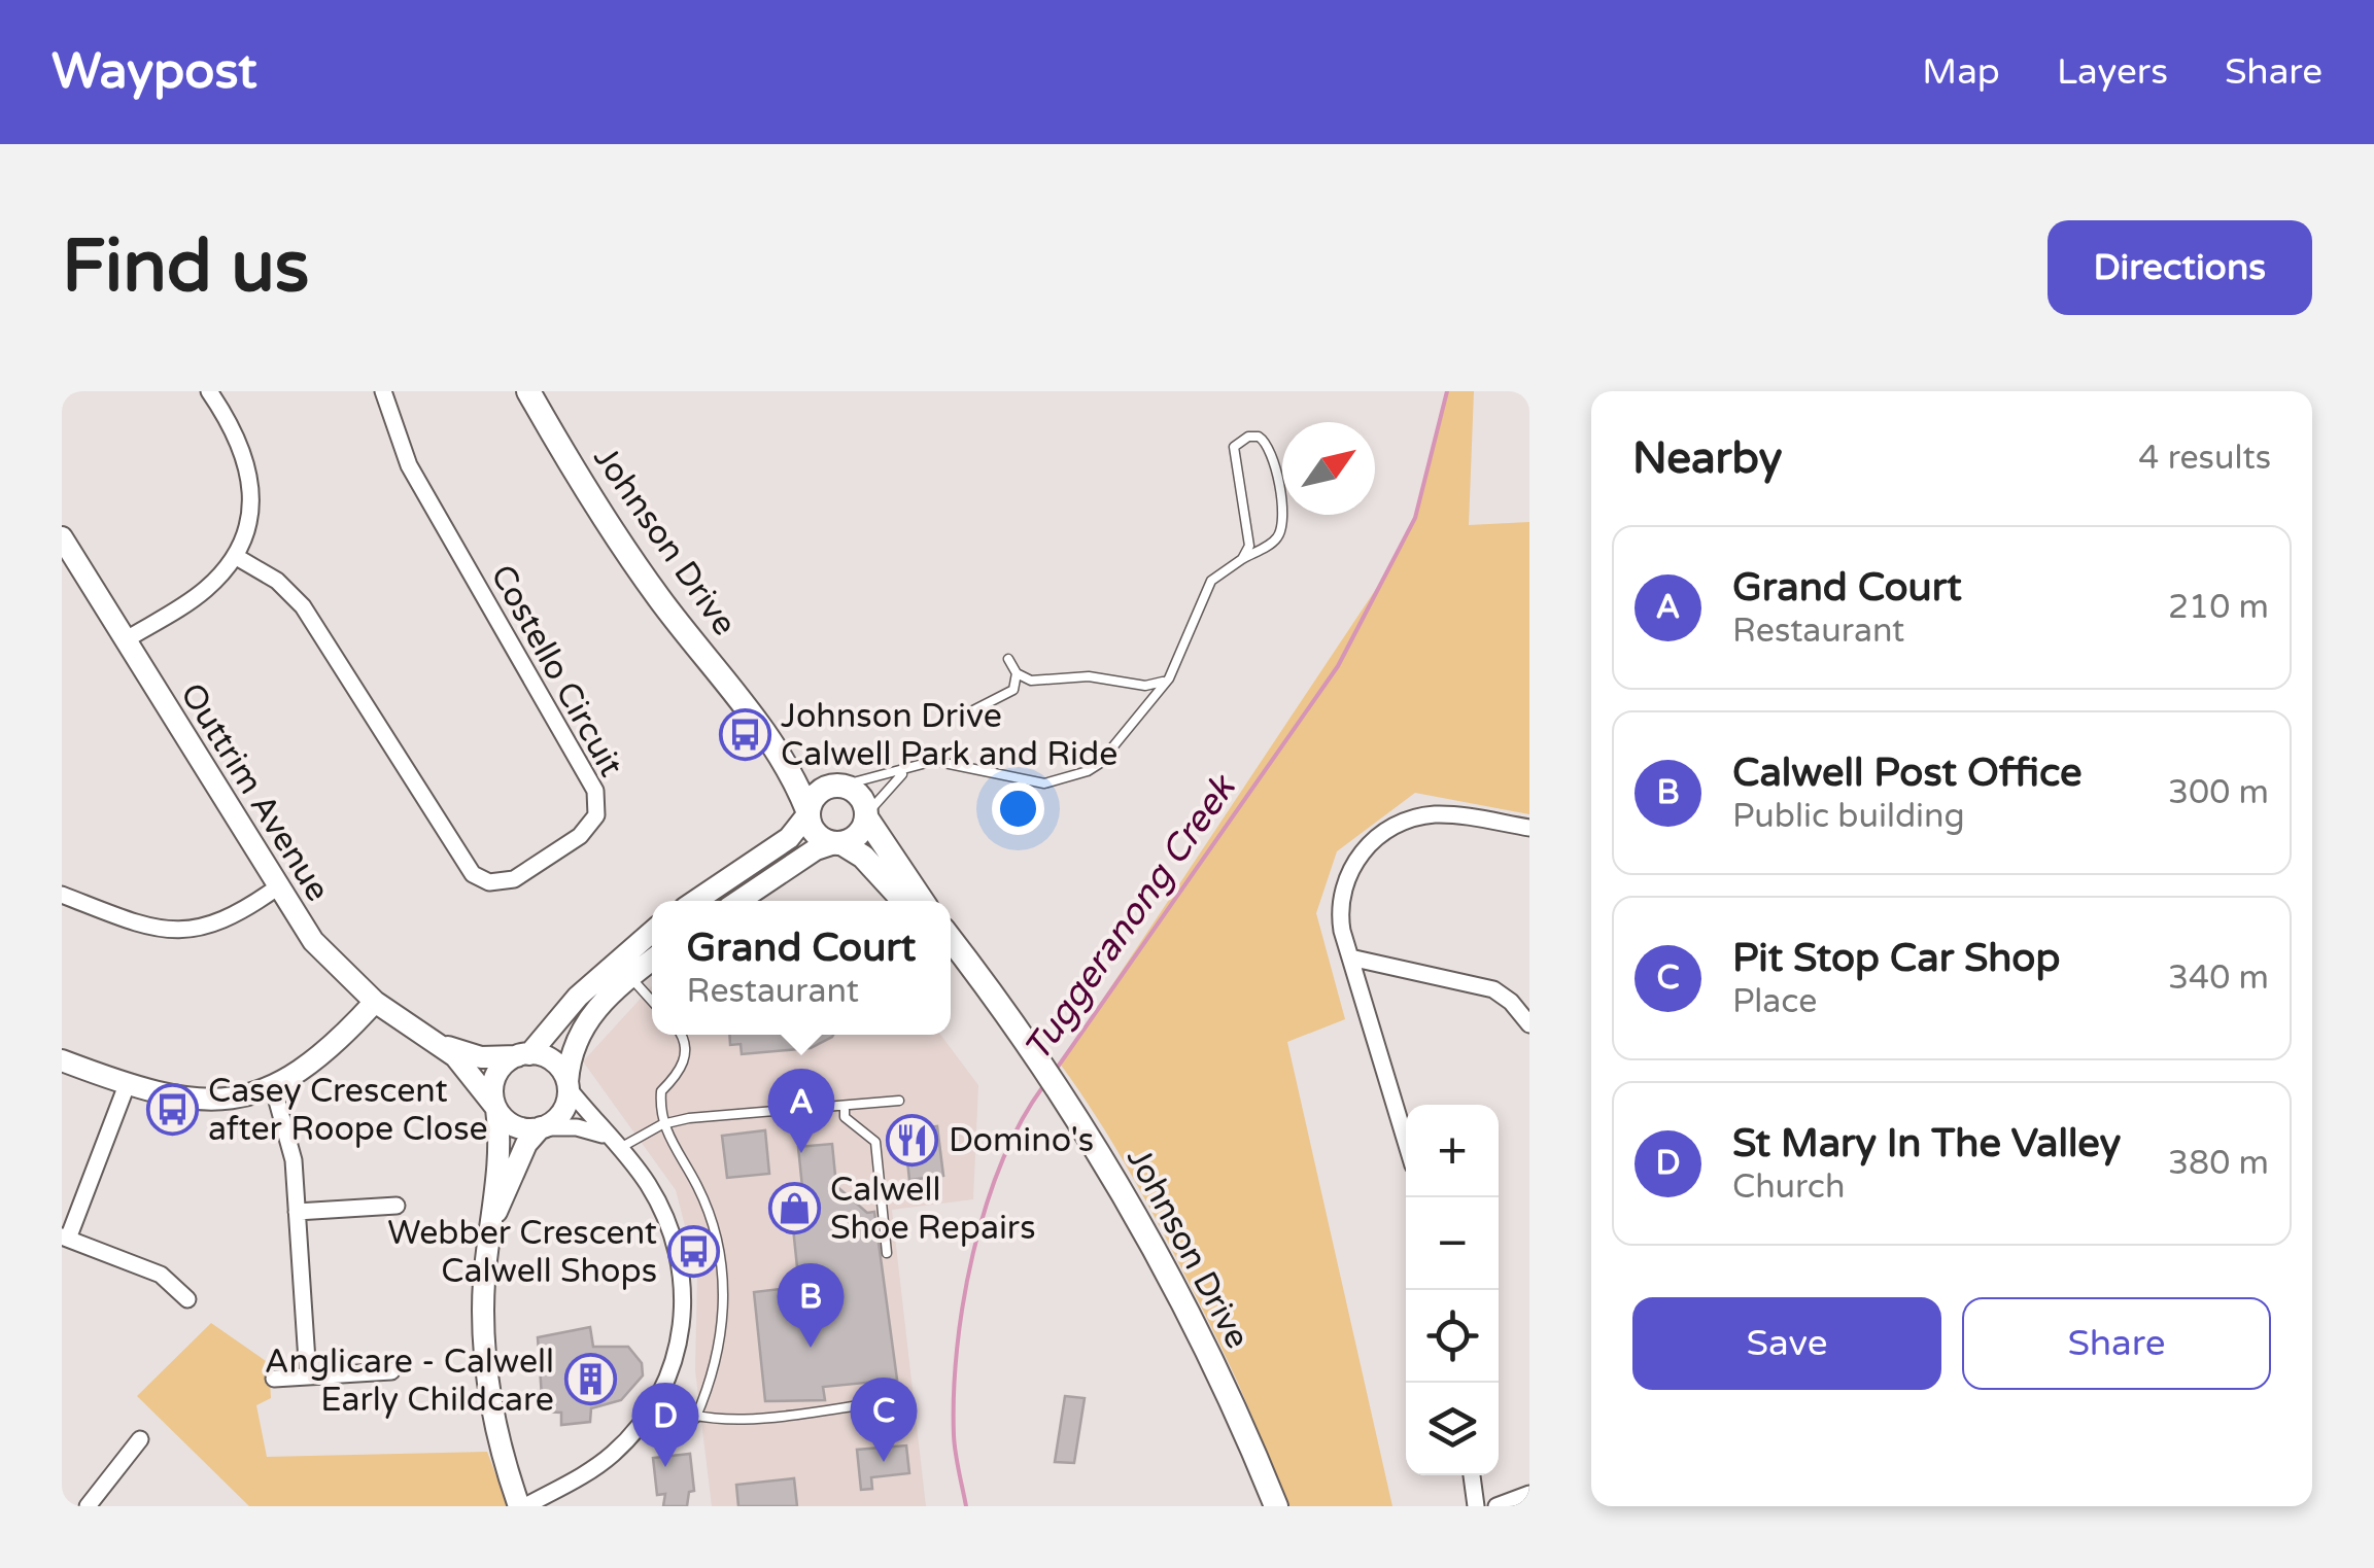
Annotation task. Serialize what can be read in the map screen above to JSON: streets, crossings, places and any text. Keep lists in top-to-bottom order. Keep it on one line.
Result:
{"streets":{"main road":["Johnson Drive"],"street":["Costello Circuit","Outtrim Avenue"]},"water":["Tuggeranong Creek"],"places":{"bus stop":["Johnson Drive Calwell Park and Ride","Casey Crescent after Roope Close","Webber Crescent Calwell Shops"],"restaurant":["Domino's"],"shop":["Calwell Shoe Repairs"],"building":["Anglicare - Calwell Early Childcare"]},"north":"top right","page":{"header":"Waypost","nav":["Map","Layers","Share"],"buttons":["Directions",["Save","Share"]],"title":"Find us","heading":["Nearby","4 results"],"list":[{"mark":"A","name":"Grand Court","note":"Restaurant","value":"210 m"},{"mark":"B","name":"Calwell Post Office","note":"Public building","value":"300 m"},{"mark":"C","name":"Pit Stop Car Shop","note":"Place","value":"340 m"},{"mark":"D","name":"St Mary In The Valley","note":"Church","value":"380 m"}],"popup":["Grand Court","Restaurant"],"pins":["A","B","C","D"],"map_buttons":["+","−"]}}
